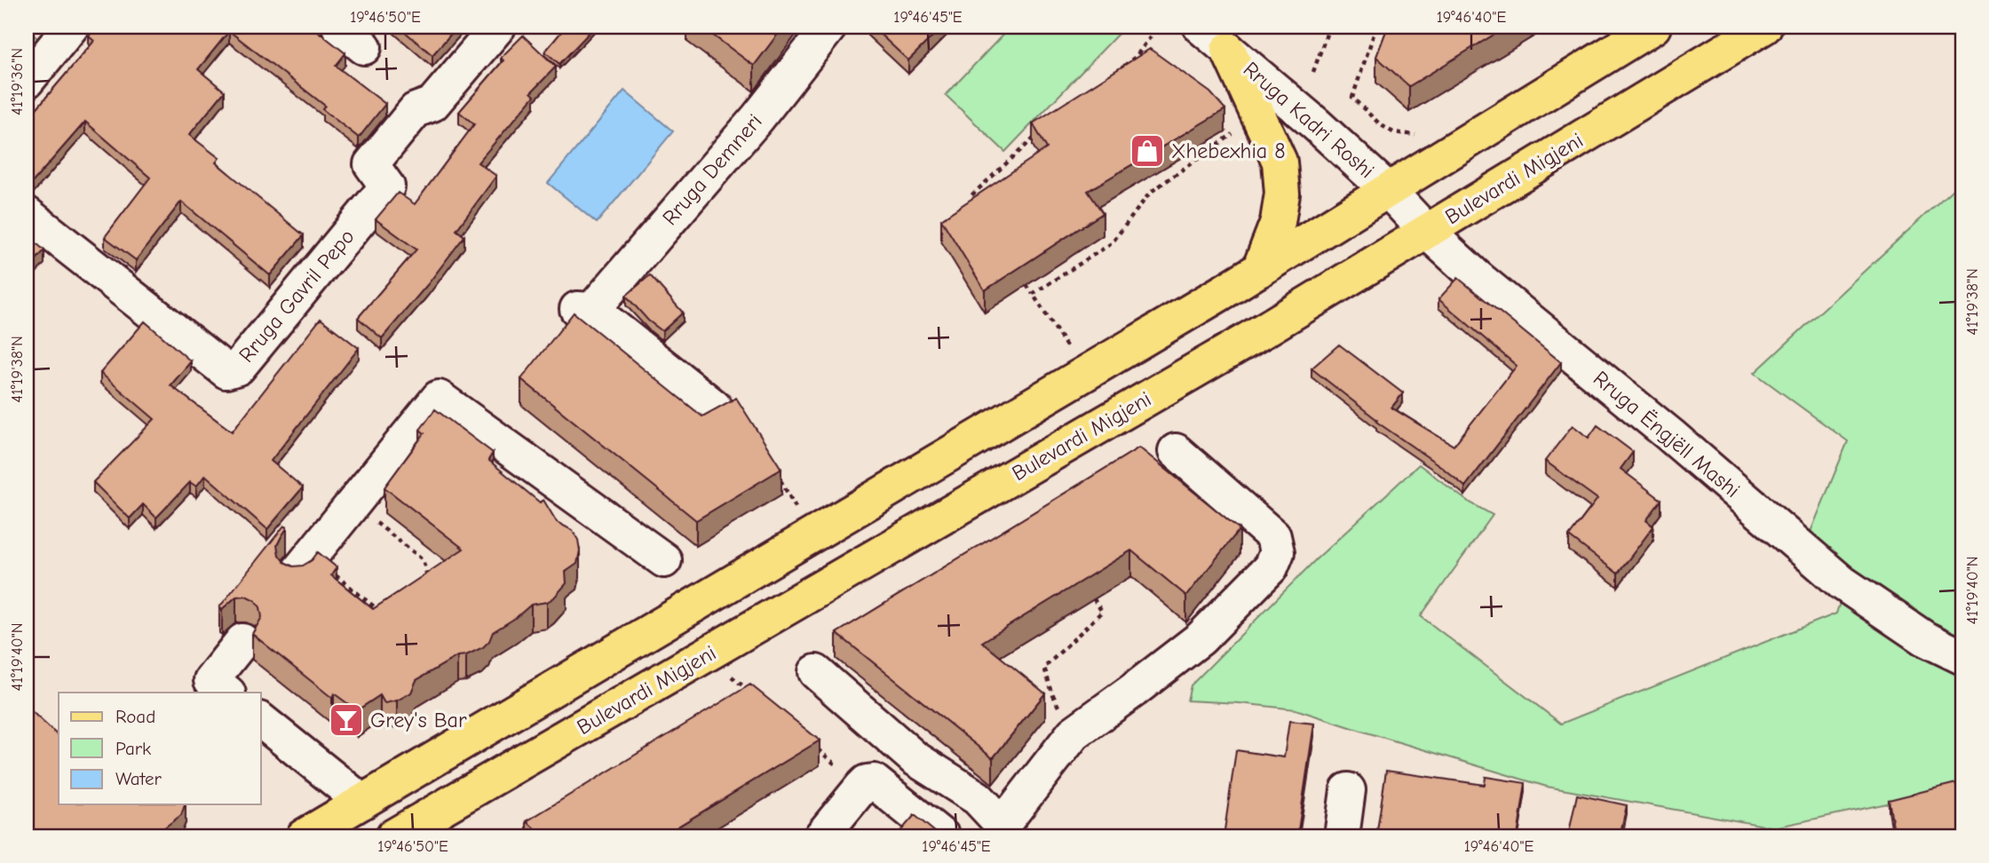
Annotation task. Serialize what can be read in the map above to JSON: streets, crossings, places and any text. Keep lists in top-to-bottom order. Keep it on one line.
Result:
{"streets":{"main road":["Bulevardi Migjeni"],"street":["Rruga Kadri Roshi","Rruga Demneri","Rruga Gavril Pepo","Rruga Ëngjëll Mashi"]},"crossings":[["Rruga Kadri Roshi","Rruga Ëngjëll Mashi"],["Bulevardi Migjeni","Rruga Ëngjëll Mashi"]],"places":{"shop":["Xhebexhia 8"],"bar":["Grey's Bar"]},"legend":["Road","Park","Water"],"coordinates":["19°46'50\"E","19°46'45\"E","19°46'40\"E","41°19'36\"N","41°19'38\"N","41°19'40\"N"]}
